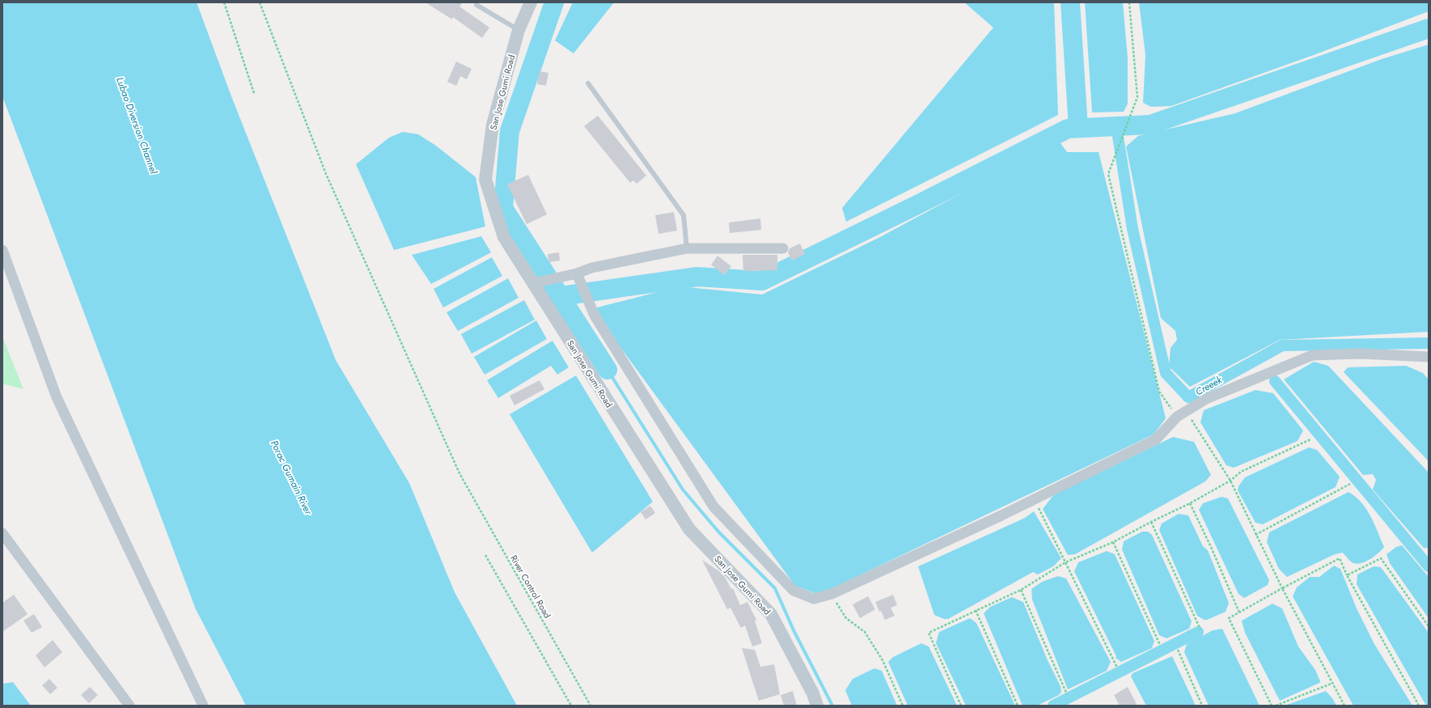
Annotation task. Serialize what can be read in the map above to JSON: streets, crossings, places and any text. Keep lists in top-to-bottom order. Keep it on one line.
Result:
{"streets":{"street":["San Jose Gumi Road"],"path":["River Control Road"]},"water":["Lubao Diversion Channel","Creeek","Porac Gumain River"]}
